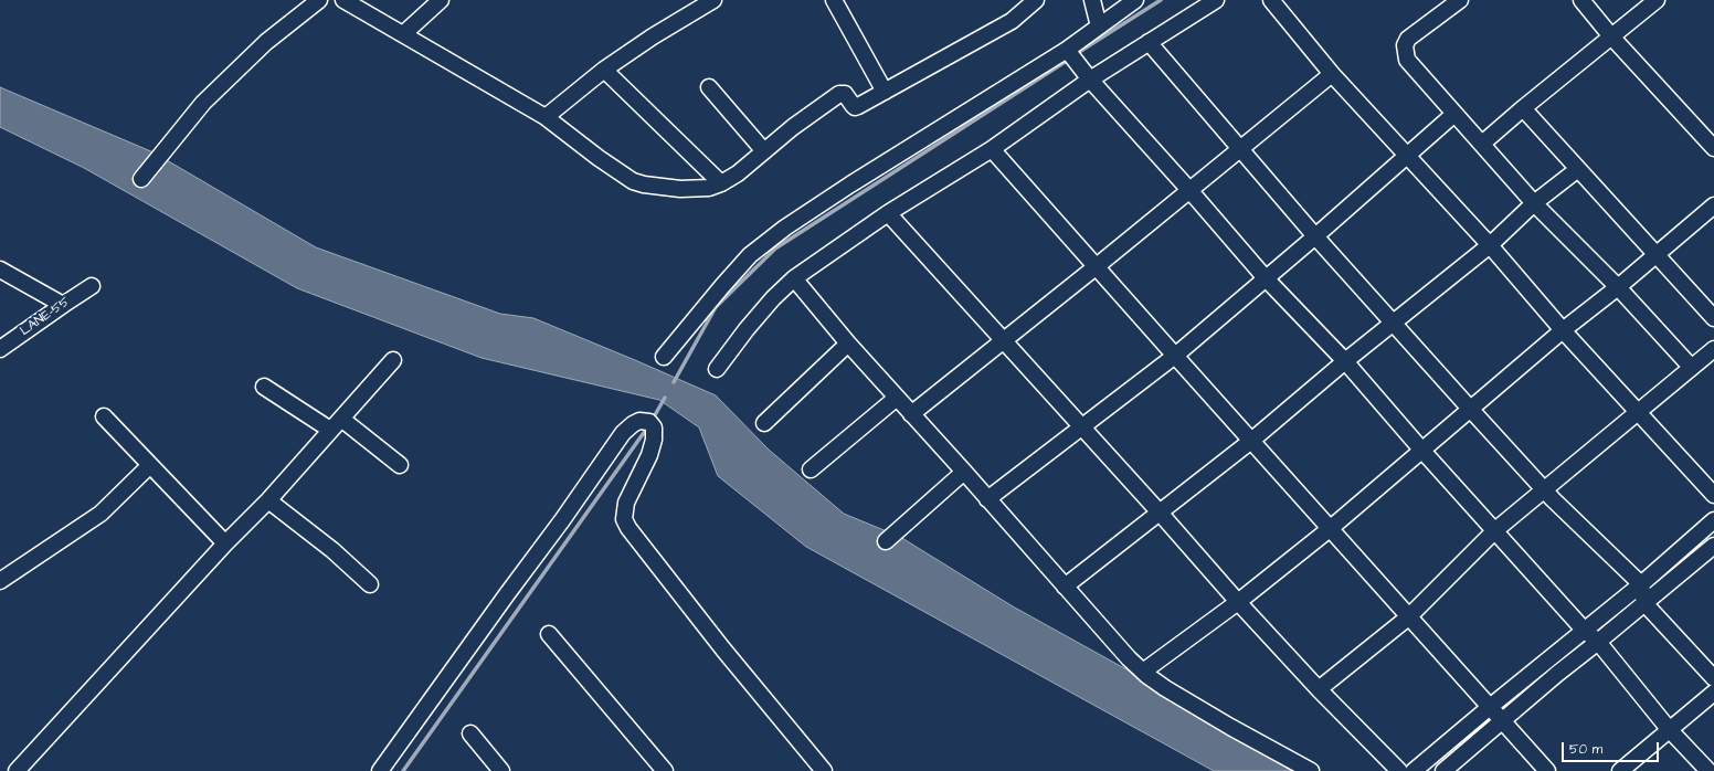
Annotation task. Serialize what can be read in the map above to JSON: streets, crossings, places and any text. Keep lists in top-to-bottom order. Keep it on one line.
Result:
{"streets":{"street":["LANE-55"]},"scale_bar":"50 m"}
